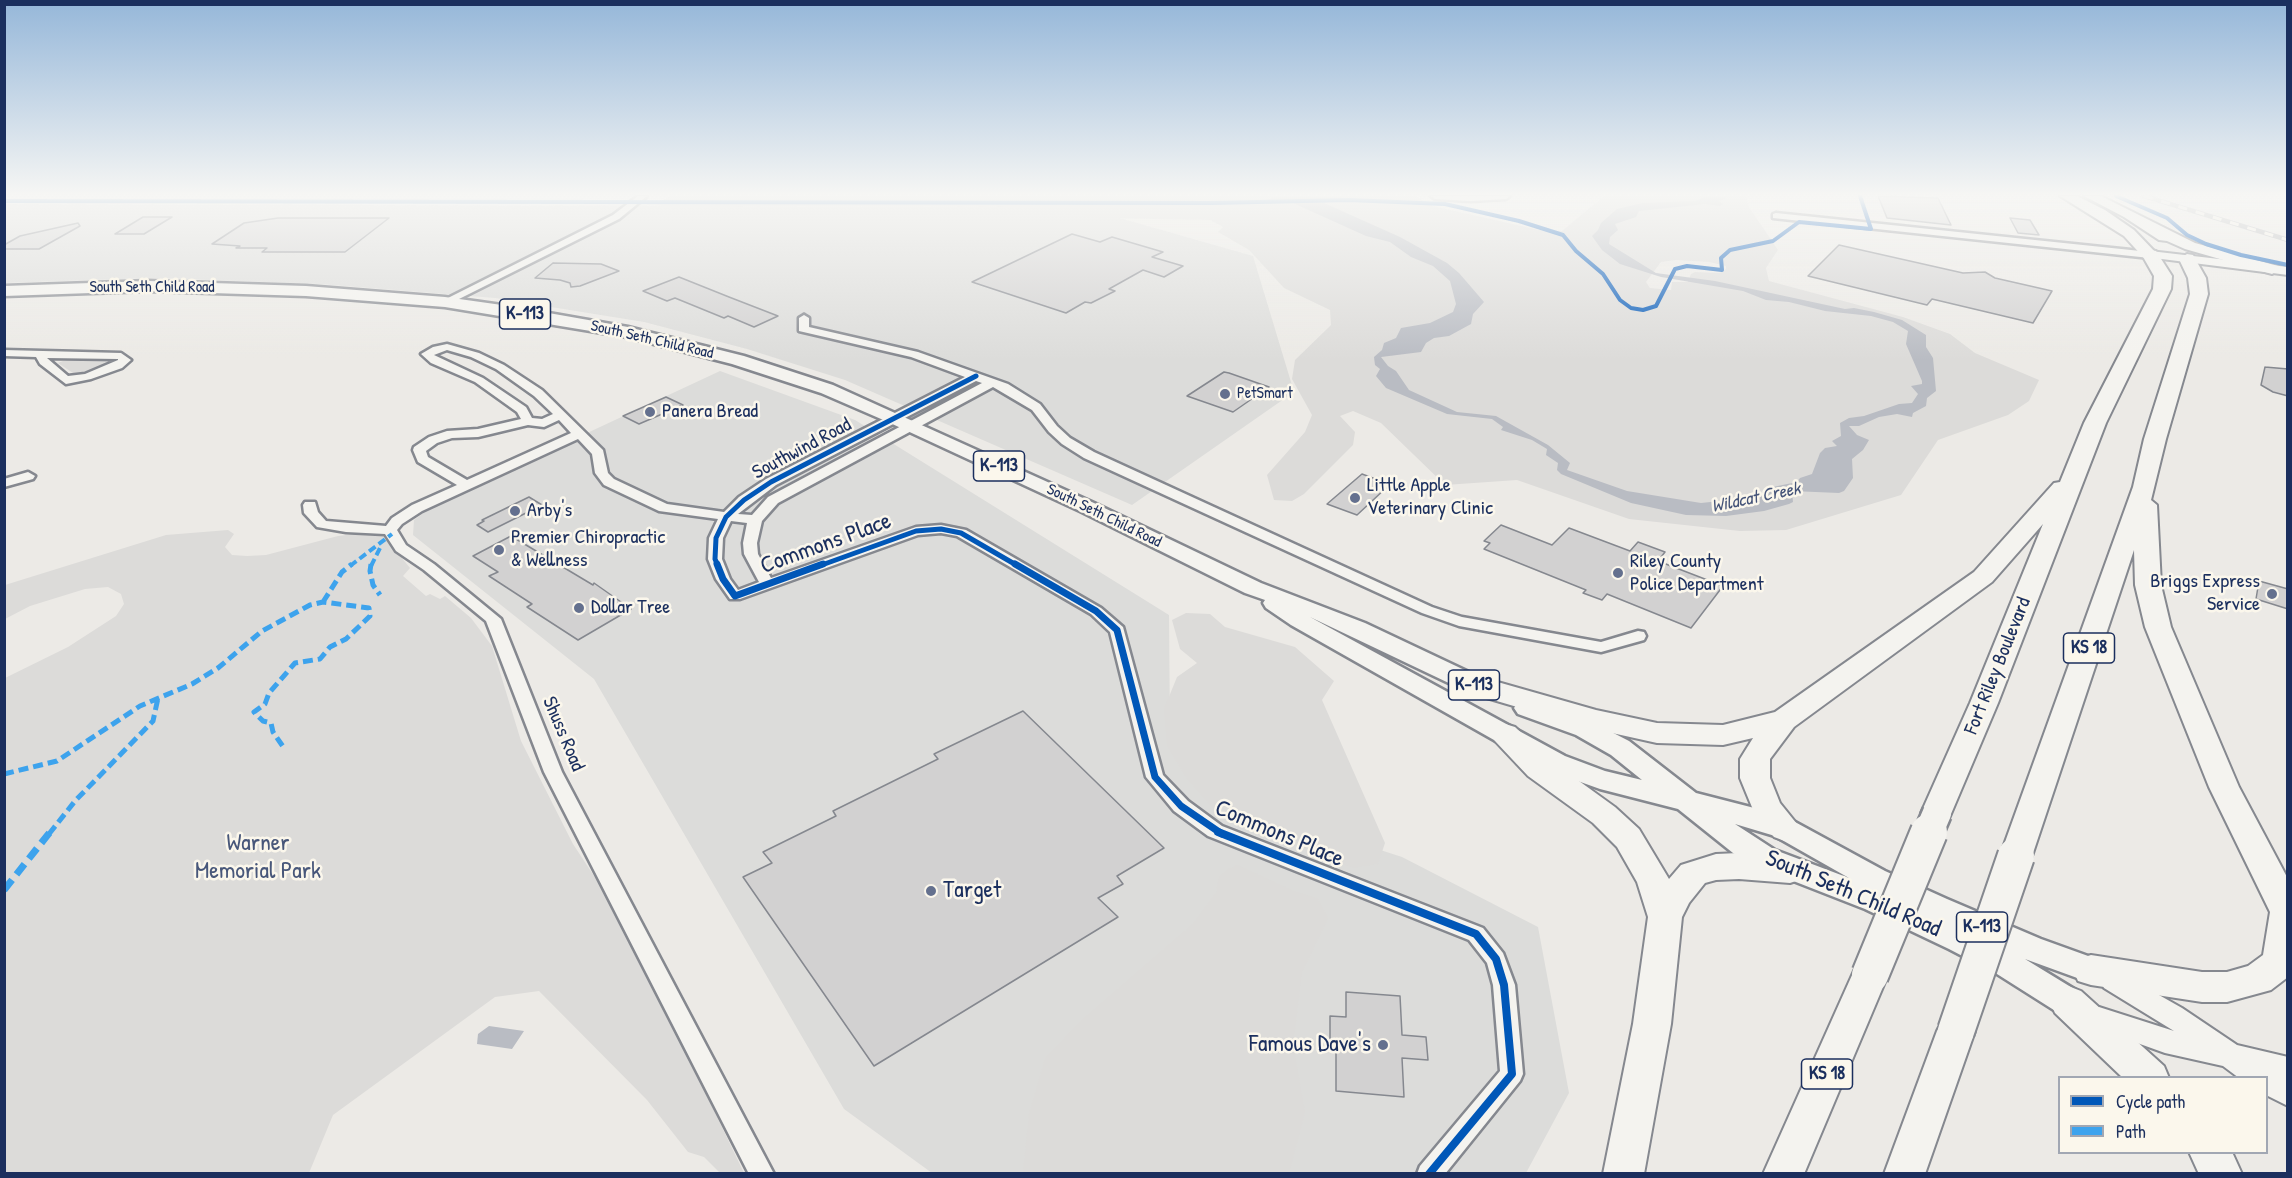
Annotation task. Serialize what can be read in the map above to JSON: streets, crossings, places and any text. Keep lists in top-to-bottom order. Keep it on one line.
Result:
{"streets":{"highway":["KS 18","Fort Riley Boulevard"],"main road":["South Seth Child Road","K-113"],"street":["Southwind Road","Commons Place","Shuss Road"]},"crossings":[["South Seth Child Road","Southwind Road"],["Southwind Road","Commons Place"]],"water":["Wildcat Creek"],"parks":["Warner Memorial Park"],"places":["PetSmart","Panera Bread","Little Apple Veterinary Clinic","Arby's","Premier Chiropractic & Wellness","Riley County Police Department","Briggs Express Service","Dollar Tree","Target","Famous Dave's"],"legend":["Cycle path","Path"]}
